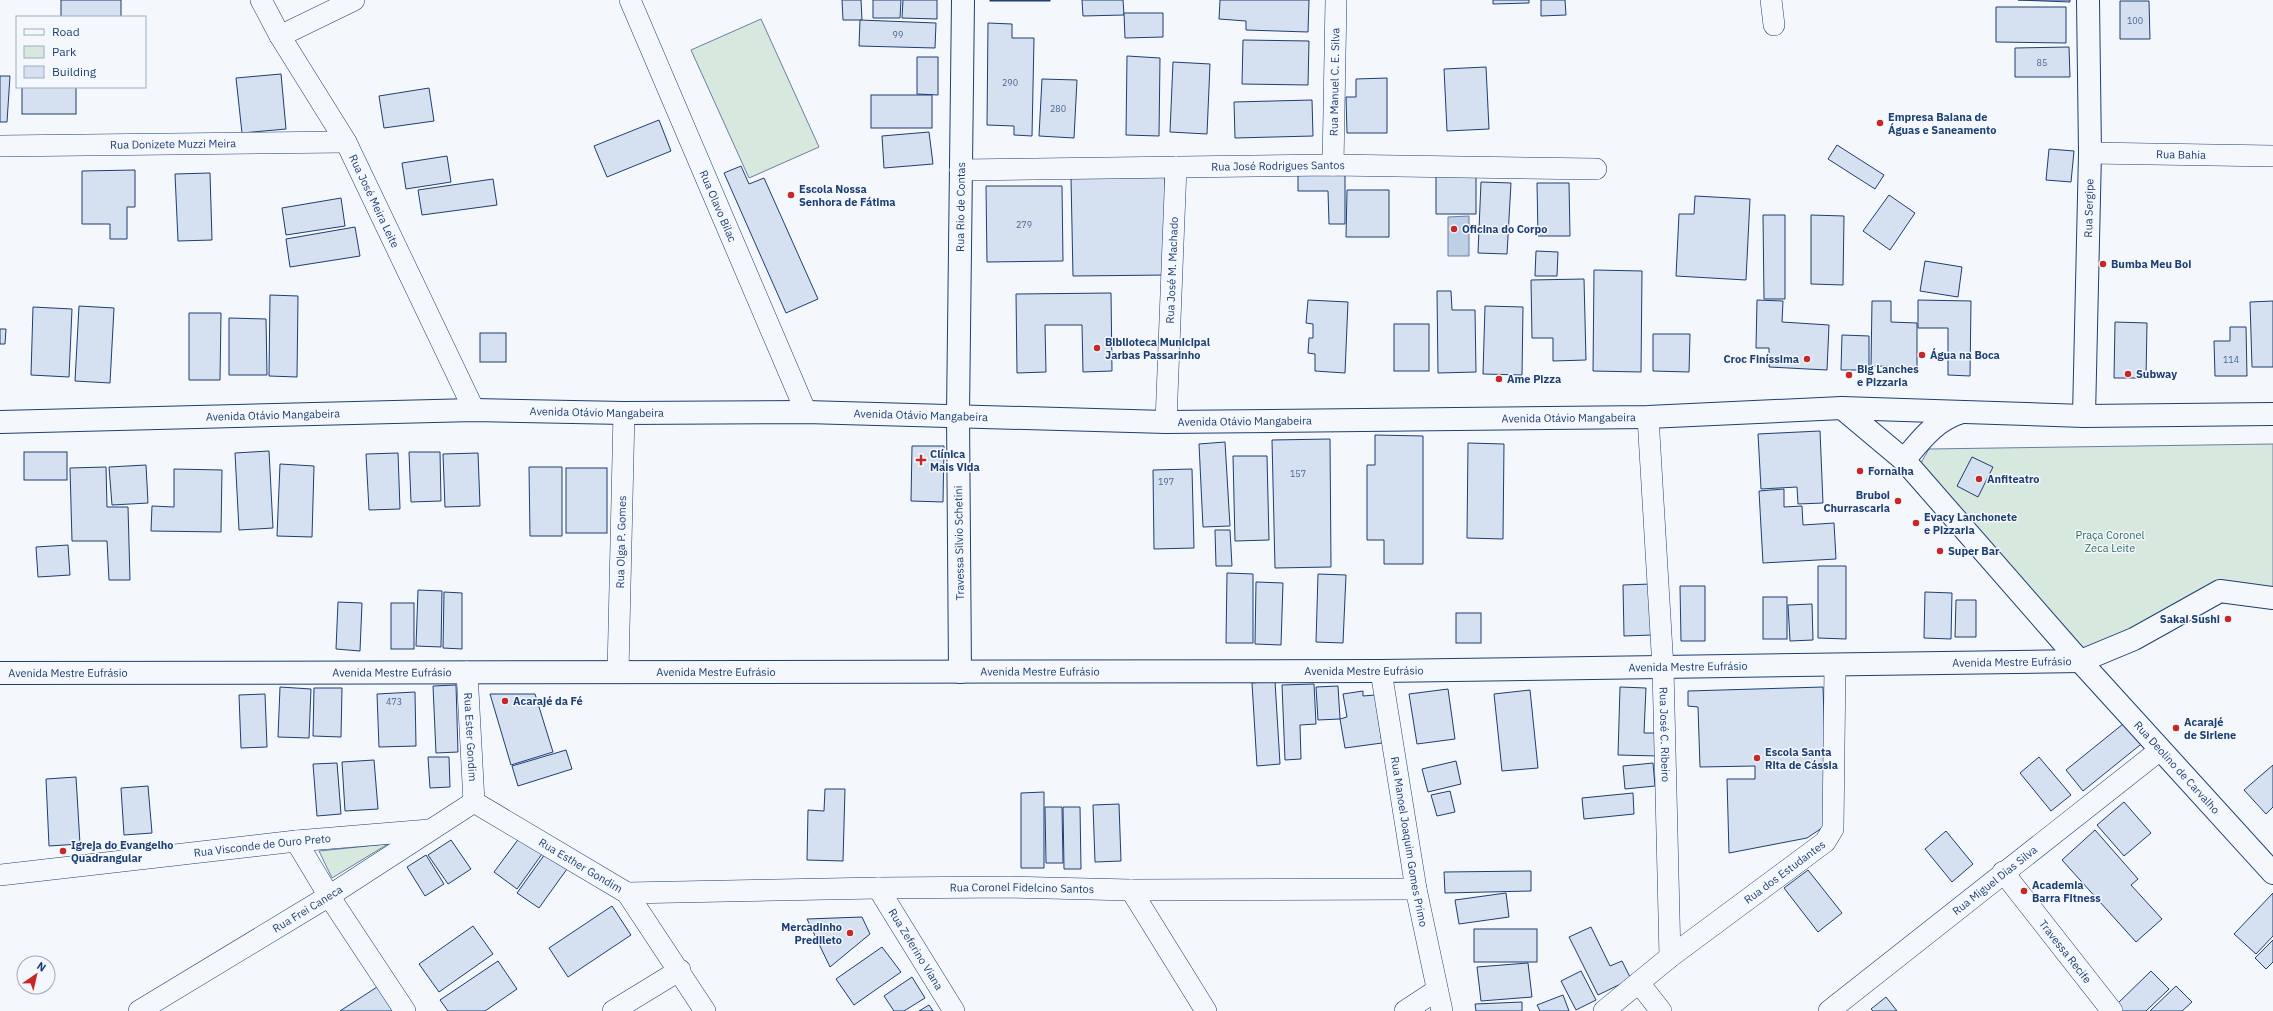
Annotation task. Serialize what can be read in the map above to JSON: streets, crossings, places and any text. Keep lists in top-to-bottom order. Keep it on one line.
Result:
{"streets":{"street":["Rua Manuel C. E. Silva","Rua Donizete Muzzi Meira","Rua Bahia","Rua José Rodrigues Santos","Rua José Meira Leite","Rua Olavo Bilac","Rua Rio de Contas","Rua Sergipe","Rua José M. Machado","Avenida Otávio Mangabeira","Rua Olga P. Gomes","Travessa Silvio Schetini","Avenida Mestre Eufrásio","Rua José C. Ribeiro","Rua Ester Gondim","Rua Deolino de Carvalho","Rua Manoel Joaquim Gomes Primo","Rua Visconde de Ouro Preto","Rua Esther Gondim","Rua dos Estudantes","Rua Miguel Dias Silva","Rua Coronel Fidelcino Santos","Rua Frei Caneca","Rua Zeferino Viana","Travessa Recife"]},"crossings":[["Rua Manuel C. E. Silva","Rua José Rodrigues Santos"],["Rua Donizete Muzzi Meira","Rua José Meira Leite"],["Rua Bahia","Rua Sergipe"],["Rua José Rodrigues Santos","Rua Rio de Contas"],["Rua José Rodrigues Santos","Rua José M. Machado"],["Rua José Meira Leite","Avenida Otávio Mangabeira"],["Rua Olavo Bilac","Avenida Otávio Mangabeira"],["Rua Rio de Contas","Avenida Otávio Mangabeira"],["Rua Rio de Contas","Travessa Silvio Schetini"],["Rua José M. Machado","Avenida Otávio Mangabeira"],["Avenida Otávio Mangabeira","Rua Olga P. Gomes"],["Avenida Otávio Mangabeira","Travessa Silvio Schetini"],["Avenida Otávio Mangabeira","Rua José C. Ribeiro"],["Rua Olga P. Gomes","Avenida Mestre Eufrásio"],["Travessa Silvio Schetini","Avenida Mestre Eufrásio"],["Avenida Mestre Eufrásio","Rua José C. Ribeiro"],["Avenida Mestre Eufrásio","Rua Ester Gondim"],["Avenida Mestre Eufrásio","Rua Deolino de Carvalho"],["Avenida Mestre Eufrásio","Rua Manoel Joaquim Gomes Primo"],["Avenida Mestre Eufrásio","Rua dos Estudantes"],["Rua José C. Ribeiro","Rua dos Estudantes"],["Rua Ester Gondim","Rua Esther Gondim"],["Rua Ester Gondim","Rua Frei Caneca"],["Rua Deolino de Carvalho","Rua Miguel Dias Silva"],["Rua Manoel Joaquim Gomes Primo","Rua Coronel Fidelcino Santos"],["Rua Visconde de Ouro Preto","Rua Frei Caneca"],["Rua Esther Gondim","Rua Coronel Fidelcino Santos"],["Rua Esther Gondim","Rua Frei Caneca"],["Rua Miguel Dias Silva","Travessa Recife"],["Rua Coronel Fidelcino Santos","Rua Zeferino Viana"]],"parks":["Praça Coronel Zeca Leite"],"places":{"other":["Empresa Baiana de Águas e Saneamento","Escola Nossa Senhora de Fátima","Oficina do Corpo","Bumba Meu Boi","Biblioteca Municipal Jarbas Passarinho","Água na Boca","Croc Finíssima","Subway","Big Lanches e Pizzaria","Ame Pizza","Fornalha","Anfiteatro","Bruboi Churrascaria","Evacy Lanchonete e Pizzaria","Super Bar","Sakai Sushi","Acarajé da Fé","Acarajé de Sirlene","Escola Santa Rita de Cássia","Igreja do Evangelho Quadrangular","Academia Barra Fitness","Mercadinho Predileto"],"health":["Clínica Mais Vida"]},"house_numbers":["100","99","85","290","280","279","114","157","197","473"],"legend":["Road","Park","Building"],"north":"top right"}
